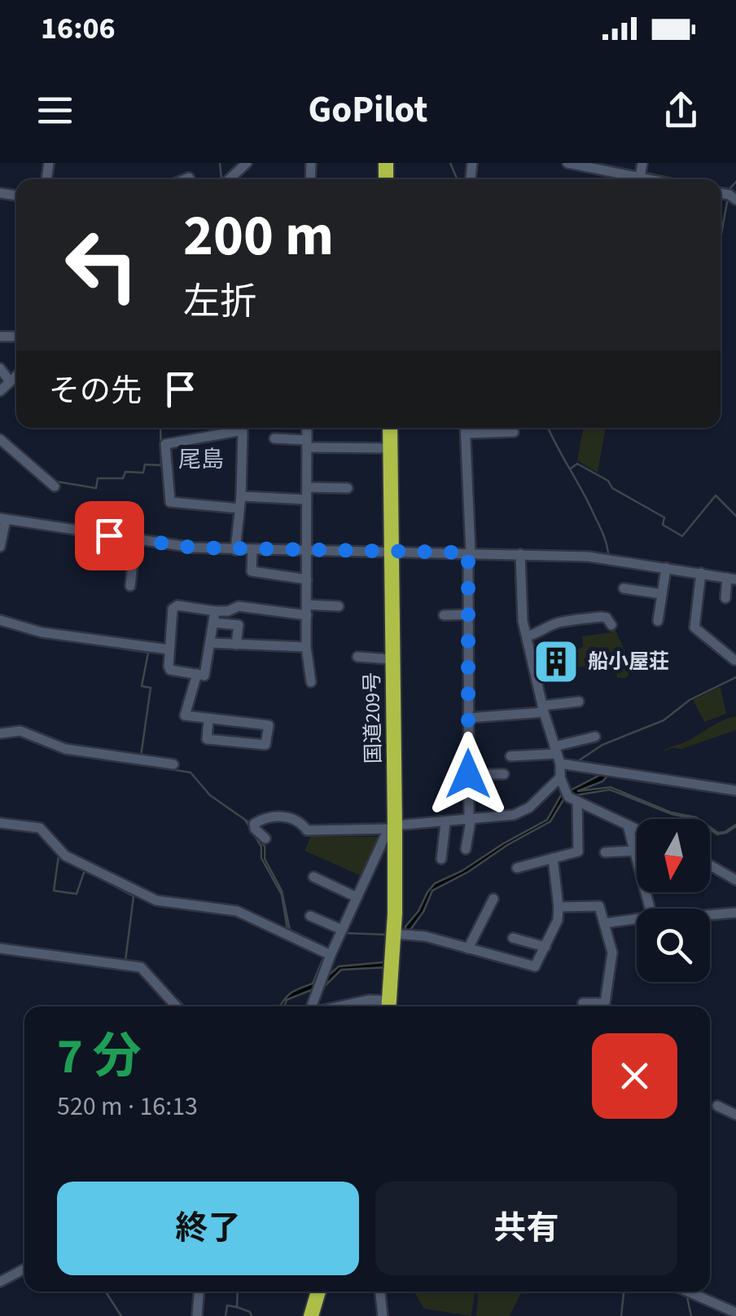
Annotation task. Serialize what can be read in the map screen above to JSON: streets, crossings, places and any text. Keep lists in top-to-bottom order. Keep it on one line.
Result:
{"streets":{"highway":["国道209号"]},"districts":["尾島"],"places":{"building":["船小屋荘"]},"north":"bottom","page":{"status":"16:06","header":"GoPilot","turn":["200 m","左折"],"then":"その先","heading":["7 分","520 m · 16:13"],"buttons":["終了","共有"]}}
